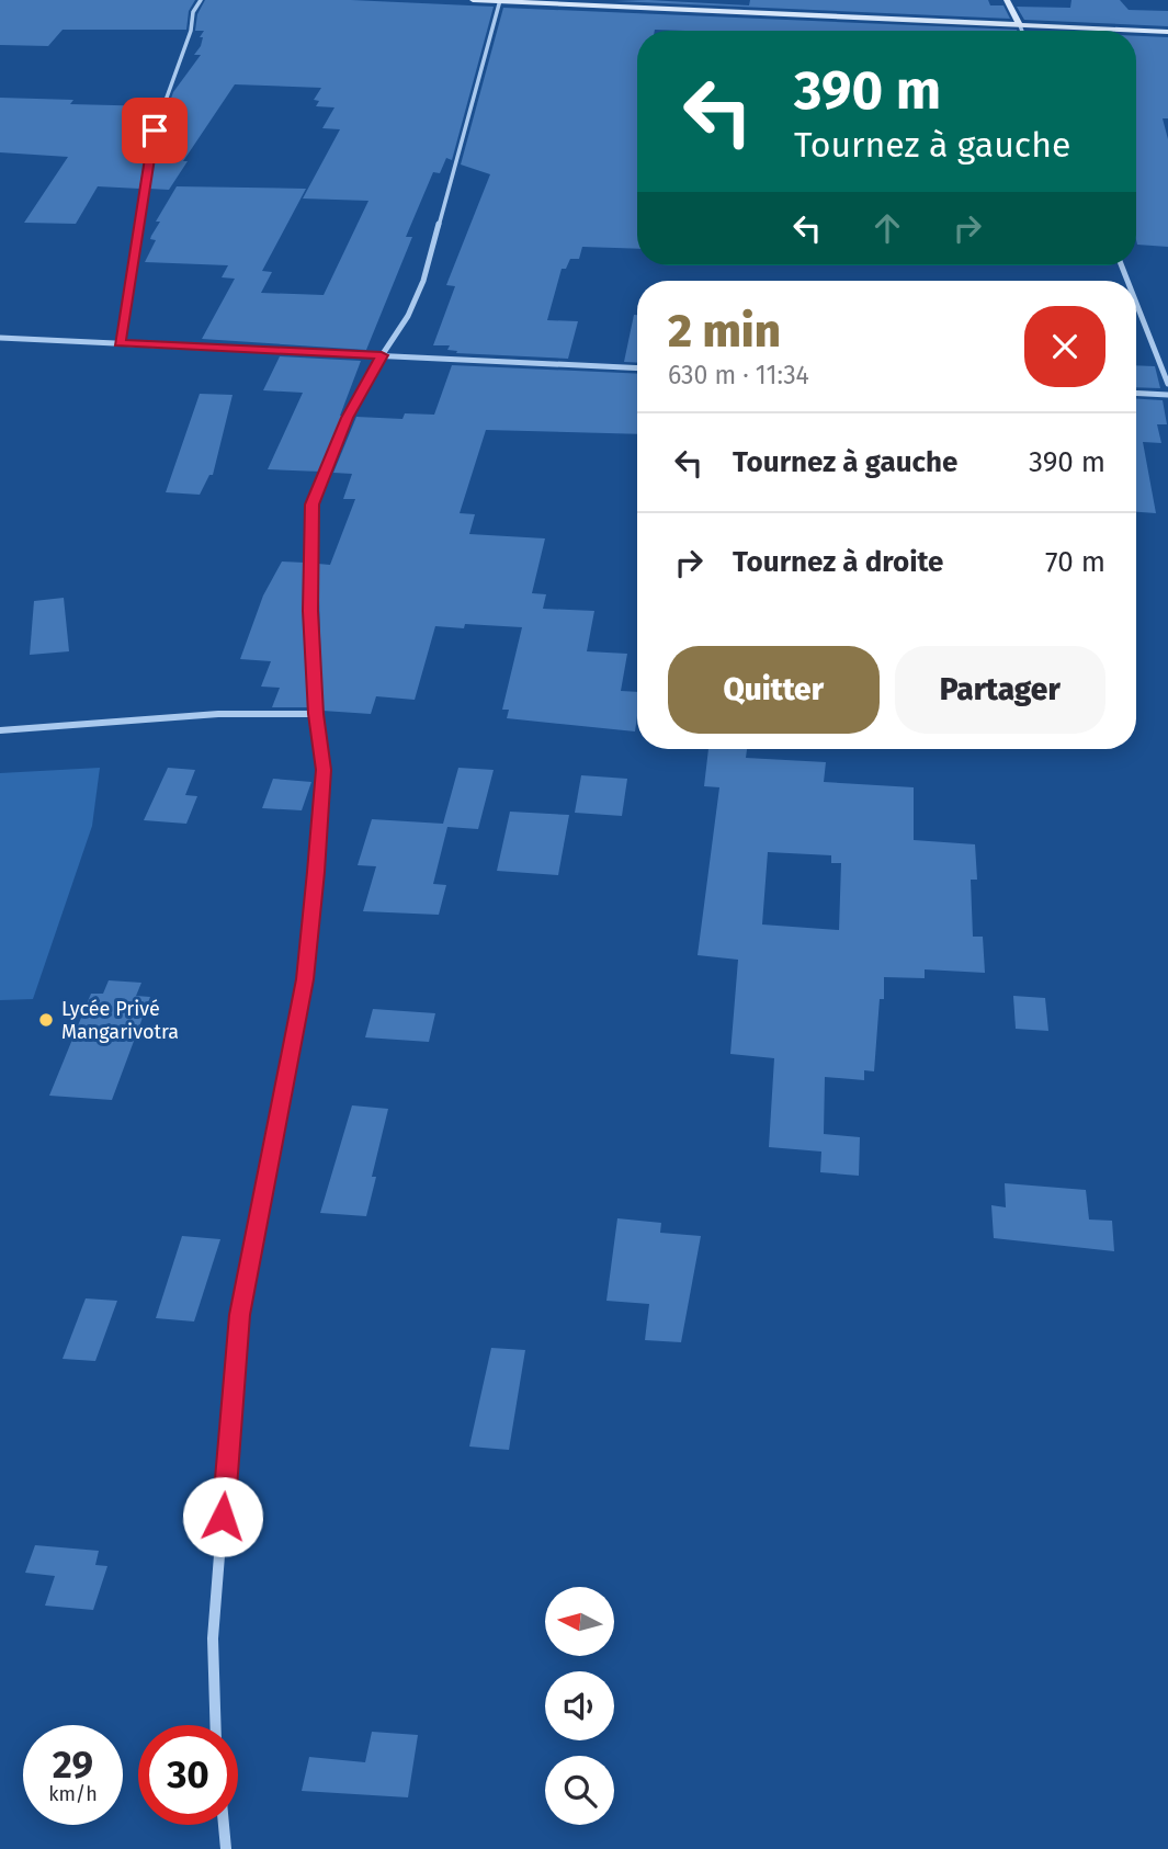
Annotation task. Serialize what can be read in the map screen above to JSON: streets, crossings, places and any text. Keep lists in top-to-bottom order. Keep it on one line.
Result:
{"places":["Lycée Privé Mangarivotra"],"north":"left","page":{"turn":["390 m","Tournez à gauche"],"heading":["2 min","630 m · 11:34"],"list":[{"name":"Tournez à gauche","value":"390 m"},{"name":"Tournez à droite","value":"70 m"}],"buttons":["Quitter","Partager"],"speed":"29 km/h","limit":"30"}}
